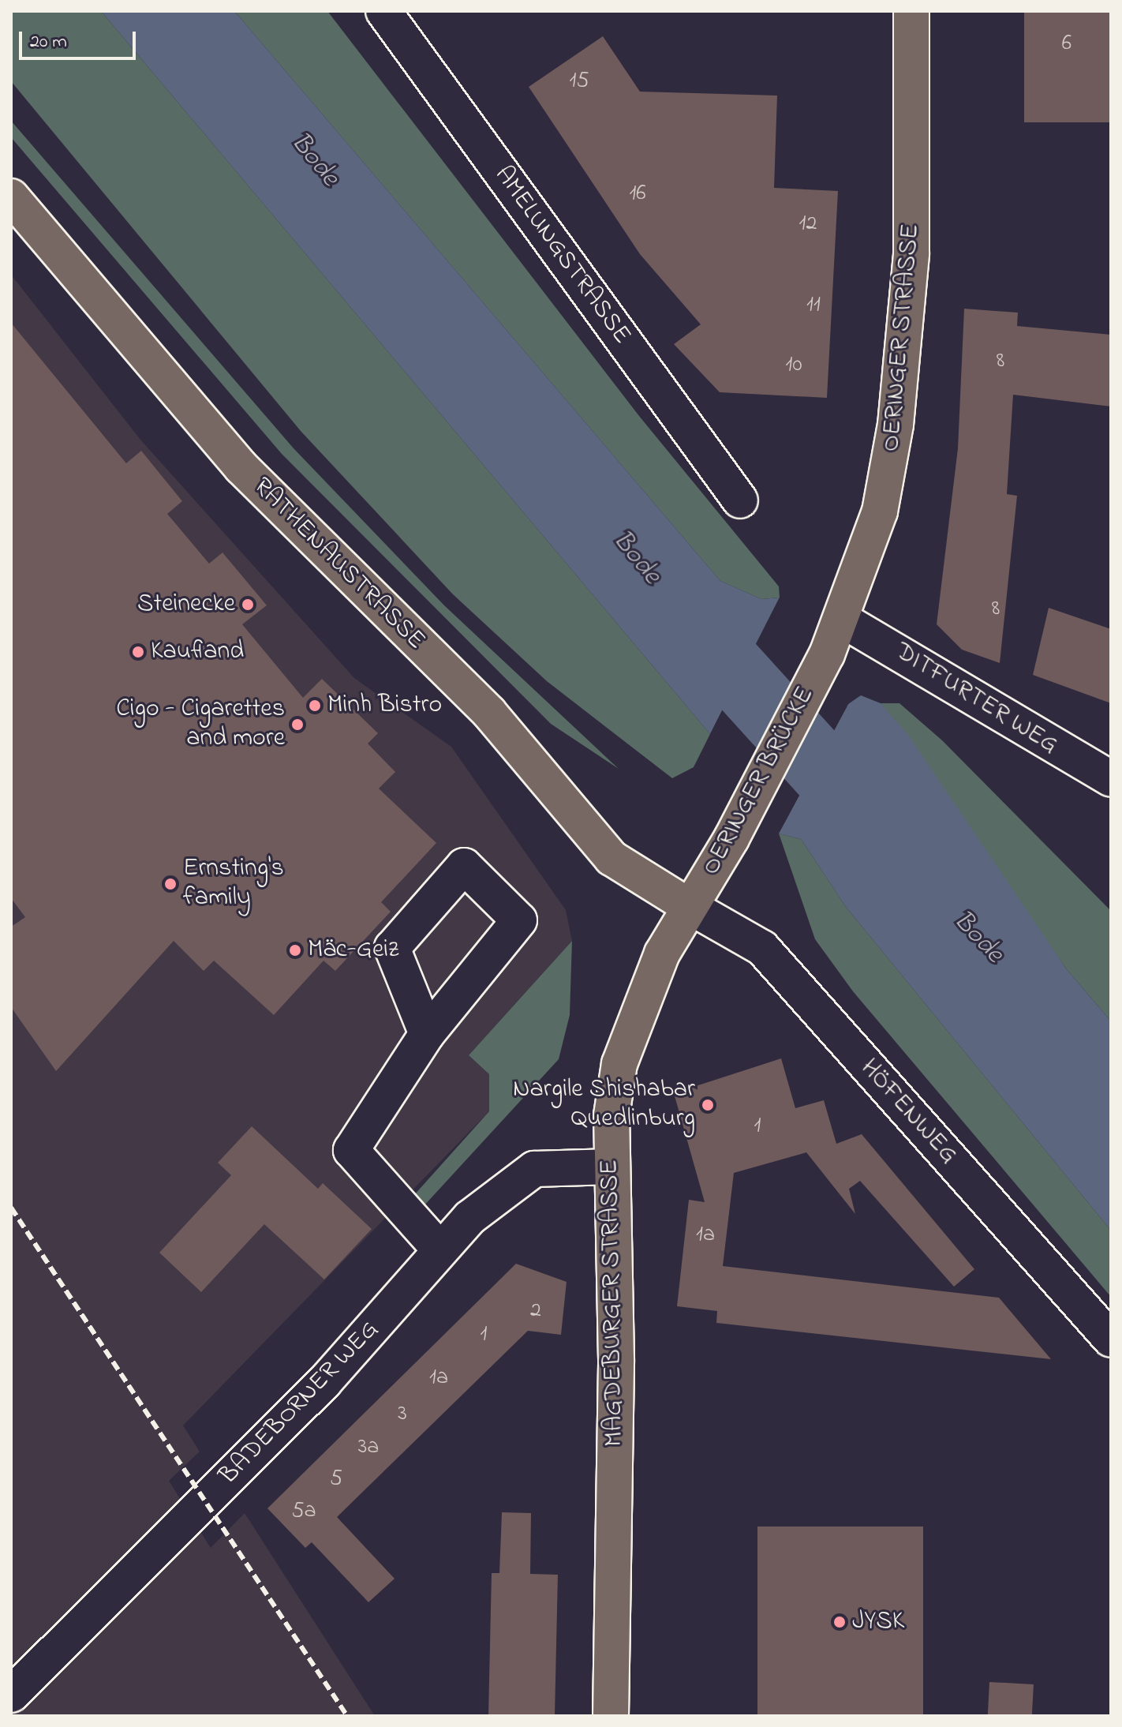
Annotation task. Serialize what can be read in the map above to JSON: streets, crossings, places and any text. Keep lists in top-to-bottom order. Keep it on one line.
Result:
{"streets":{"main road":["OERINGER STRASSE","RATHENAUSTRASSE","OERINGER BRÜCKE","MAGDEBURGER STRASSE"],"street":["AMELUNGSTRASSE","DITFURTER WEG","HÖFENWEG","BADEBORNER WEG"]},"crossings":[["OERINGER STRASSE","DITFURTER WEG"],["OERINGER STRASSE","OERINGER BRÜCKE"],["RATHENAUSTRASSE","OERINGER BRÜCKE"],["RATHENAUSTRASSE","HÖFENWEG"],["RATHENAUSTRASSE","MAGDEBURGER STRASSE"],["OERINGER BRÜCKE","HÖFENWEG"],["OERINGER BRÜCKE","MAGDEBURGER STRASSE"],["HÖFENWEG","MAGDEBURGER STRASSE"],["MAGDEBURGER STRASSE","BADEBORNER WEG"]],"water":["Bode"],"places":["Steinecke","Kaufland","Minh Bistro","Cigo - Cigarettes and more","Ernsting's family","Mäc-Geiz","Nargile Shishabar Quedlinburg","JYSK"],"house_numbers":["6","15","16","12","11","8","10","8","1","1a","2","1","1a","3","3a","5","5a"],"scale_bar":"20 m"}
